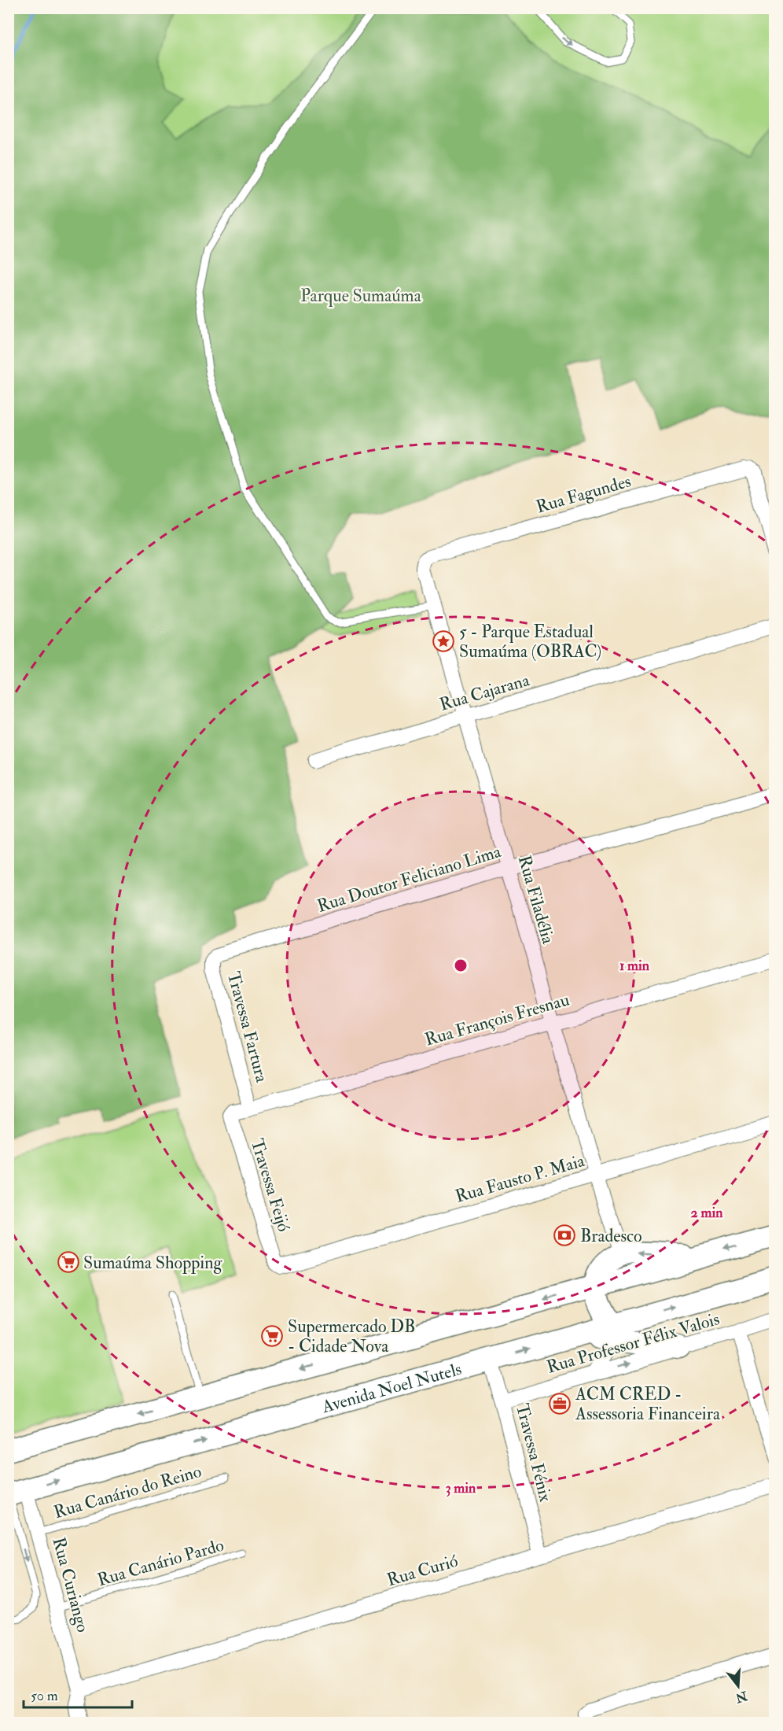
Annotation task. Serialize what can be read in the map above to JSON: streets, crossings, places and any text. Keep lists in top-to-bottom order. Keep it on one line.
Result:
{"streets":{"main road":["Avenida Noel Nutels"],"street":["Rua Fagundes","Rua Cajarana","Rua Doutor Feliciano Lima","Rua Filadélia","Rua François Fresnau","Travessa Fartura","Rua Fausto P. Maia","Travessa Feijó","Rua Professor Félix Valois","Travessa Fénix","Rua Curió","Rua Curiango"],"lane":["Rua Canário do Reino","Rua Canário Pardo"]},"crossings":[["Rua Fagundes","Rua Filadélia"],["Rua Cajarana","Rua Filadélia"],["Rua Doutor Feliciano Lima","Rua Filadélia"],["Rua Doutor Feliciano Lima","Travessa Fartura"],["Rua Filadélia","Rua François Fresnau"],["Rua Filadélia","Rua Fausto P. Maia"],["Rua François Fresnau","Travessa Fartura"],["Rua François Fresnau","Travessa Feijó"],["Rua Fausto P. Maia","Travessa Feijó"],["Rua Professor Félix Valois","Travessa Fénix"],["Avenida Noel Nutels","Travessa Fénix"],["Avenida Noel Nutels","Rua Curiango"],["Travessa Fénix","Rua Curió"],["Rua Canário do Reino","Rua Curiango"],["Rua Canário Pardo","Rua Curiango"],["Rua Curió","Rua Curiango"]],"parks":["Parque Sumaúma"],"places":{"place":["5 - Parque Estadual Sumaúma (OBRAC)"],"bank":["Bradesco"],"supermarket":["Sumaúma Shopping","Supermercado DB - Cidade Nova"],"office":["ACM CRED - Assessoria Financeira"]},"scale_bar":"50 m","north":"bottom","rings":["1 min","2 min","3 min"]}
